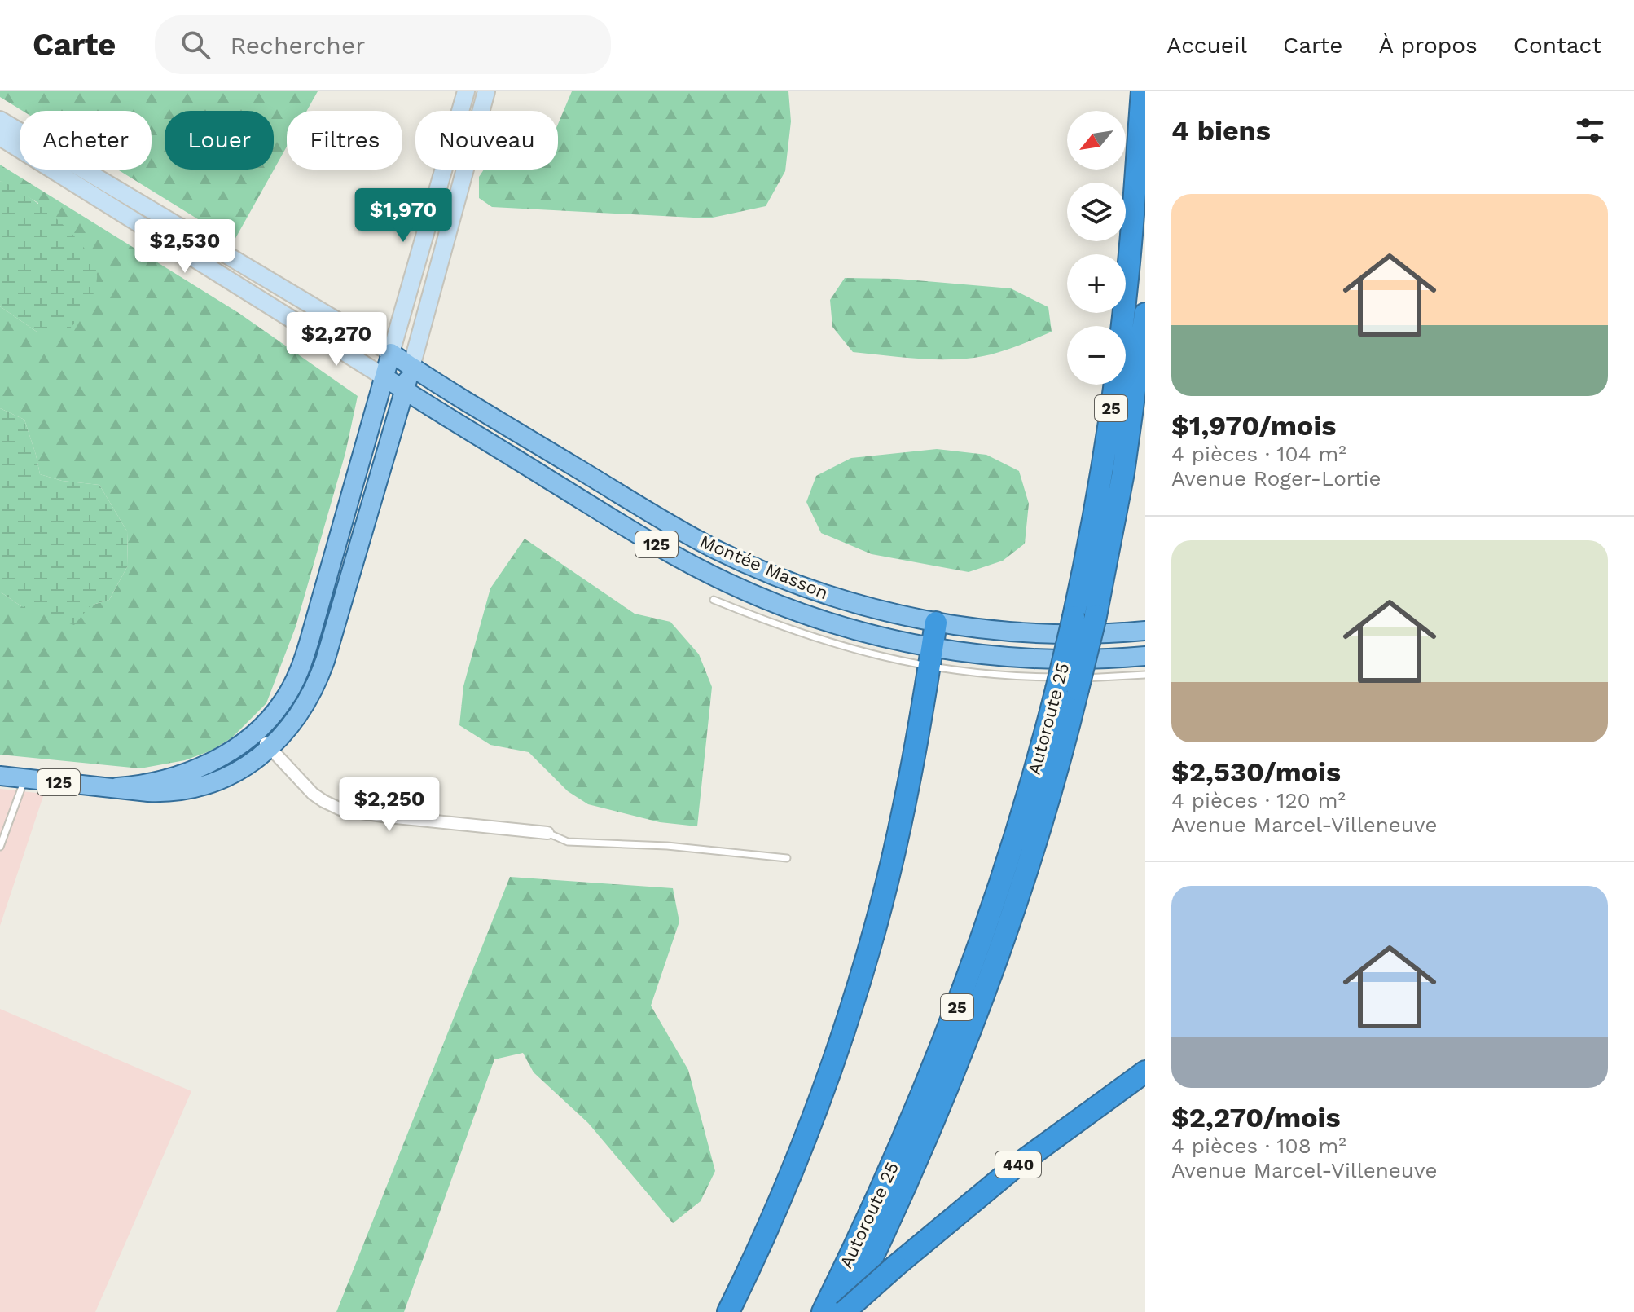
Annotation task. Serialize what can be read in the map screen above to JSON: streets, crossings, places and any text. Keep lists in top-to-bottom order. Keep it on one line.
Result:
{"streets":{"highway":["25","Autoroute 25","440"],"main road":["125","Montée Masson"]},"crossings":[["125","Montée Masson"],["Autoroute 25","440"]],"north":"bottom left","page":{"header":"Carte","search":"Rechercher","nav":["Accueil","Carte","À propos","Contact"],"heading":"4 biens","map_buttons":["+","−"],"chip":["Acheter","Louer","Filtres","Nouveau"],"list":[{"name":"$1,970/mois","note":"4 pièces · 104 m² · Avenue Roger-Lortie"},{"name":"$2,530/mois","note":"4 pièces · 120 m² · Avenue Marcel-Villeneuve"},{"name":"$2,270/mois","note":"4 pièces · 108 m² · Avenue Marcel-Villeneuve"}],"price":["$1,970","$2,530","$2,270","$2,250"]}}
